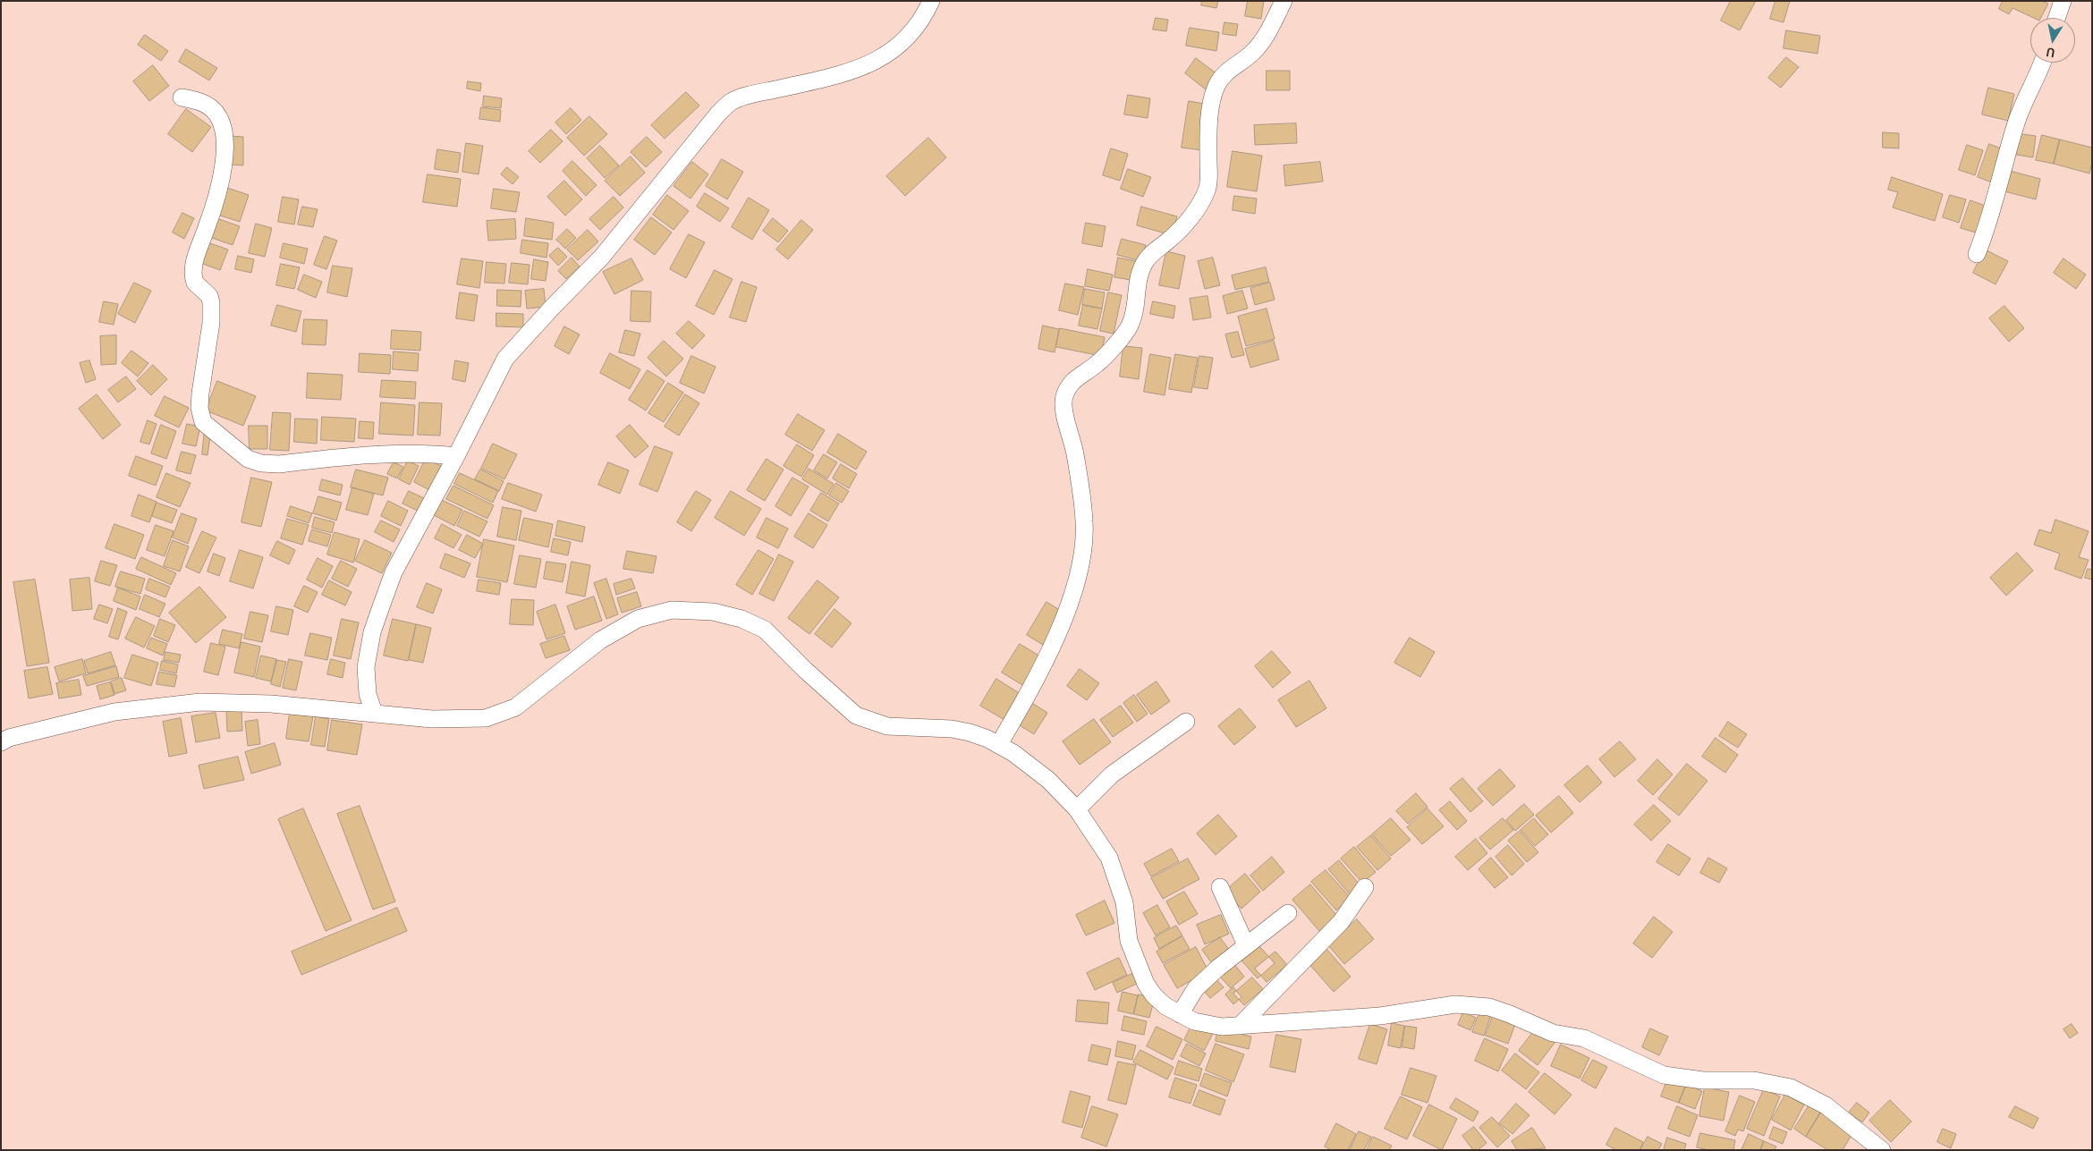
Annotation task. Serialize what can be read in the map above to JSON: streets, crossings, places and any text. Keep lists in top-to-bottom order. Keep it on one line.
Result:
{"north":"bottom"}
